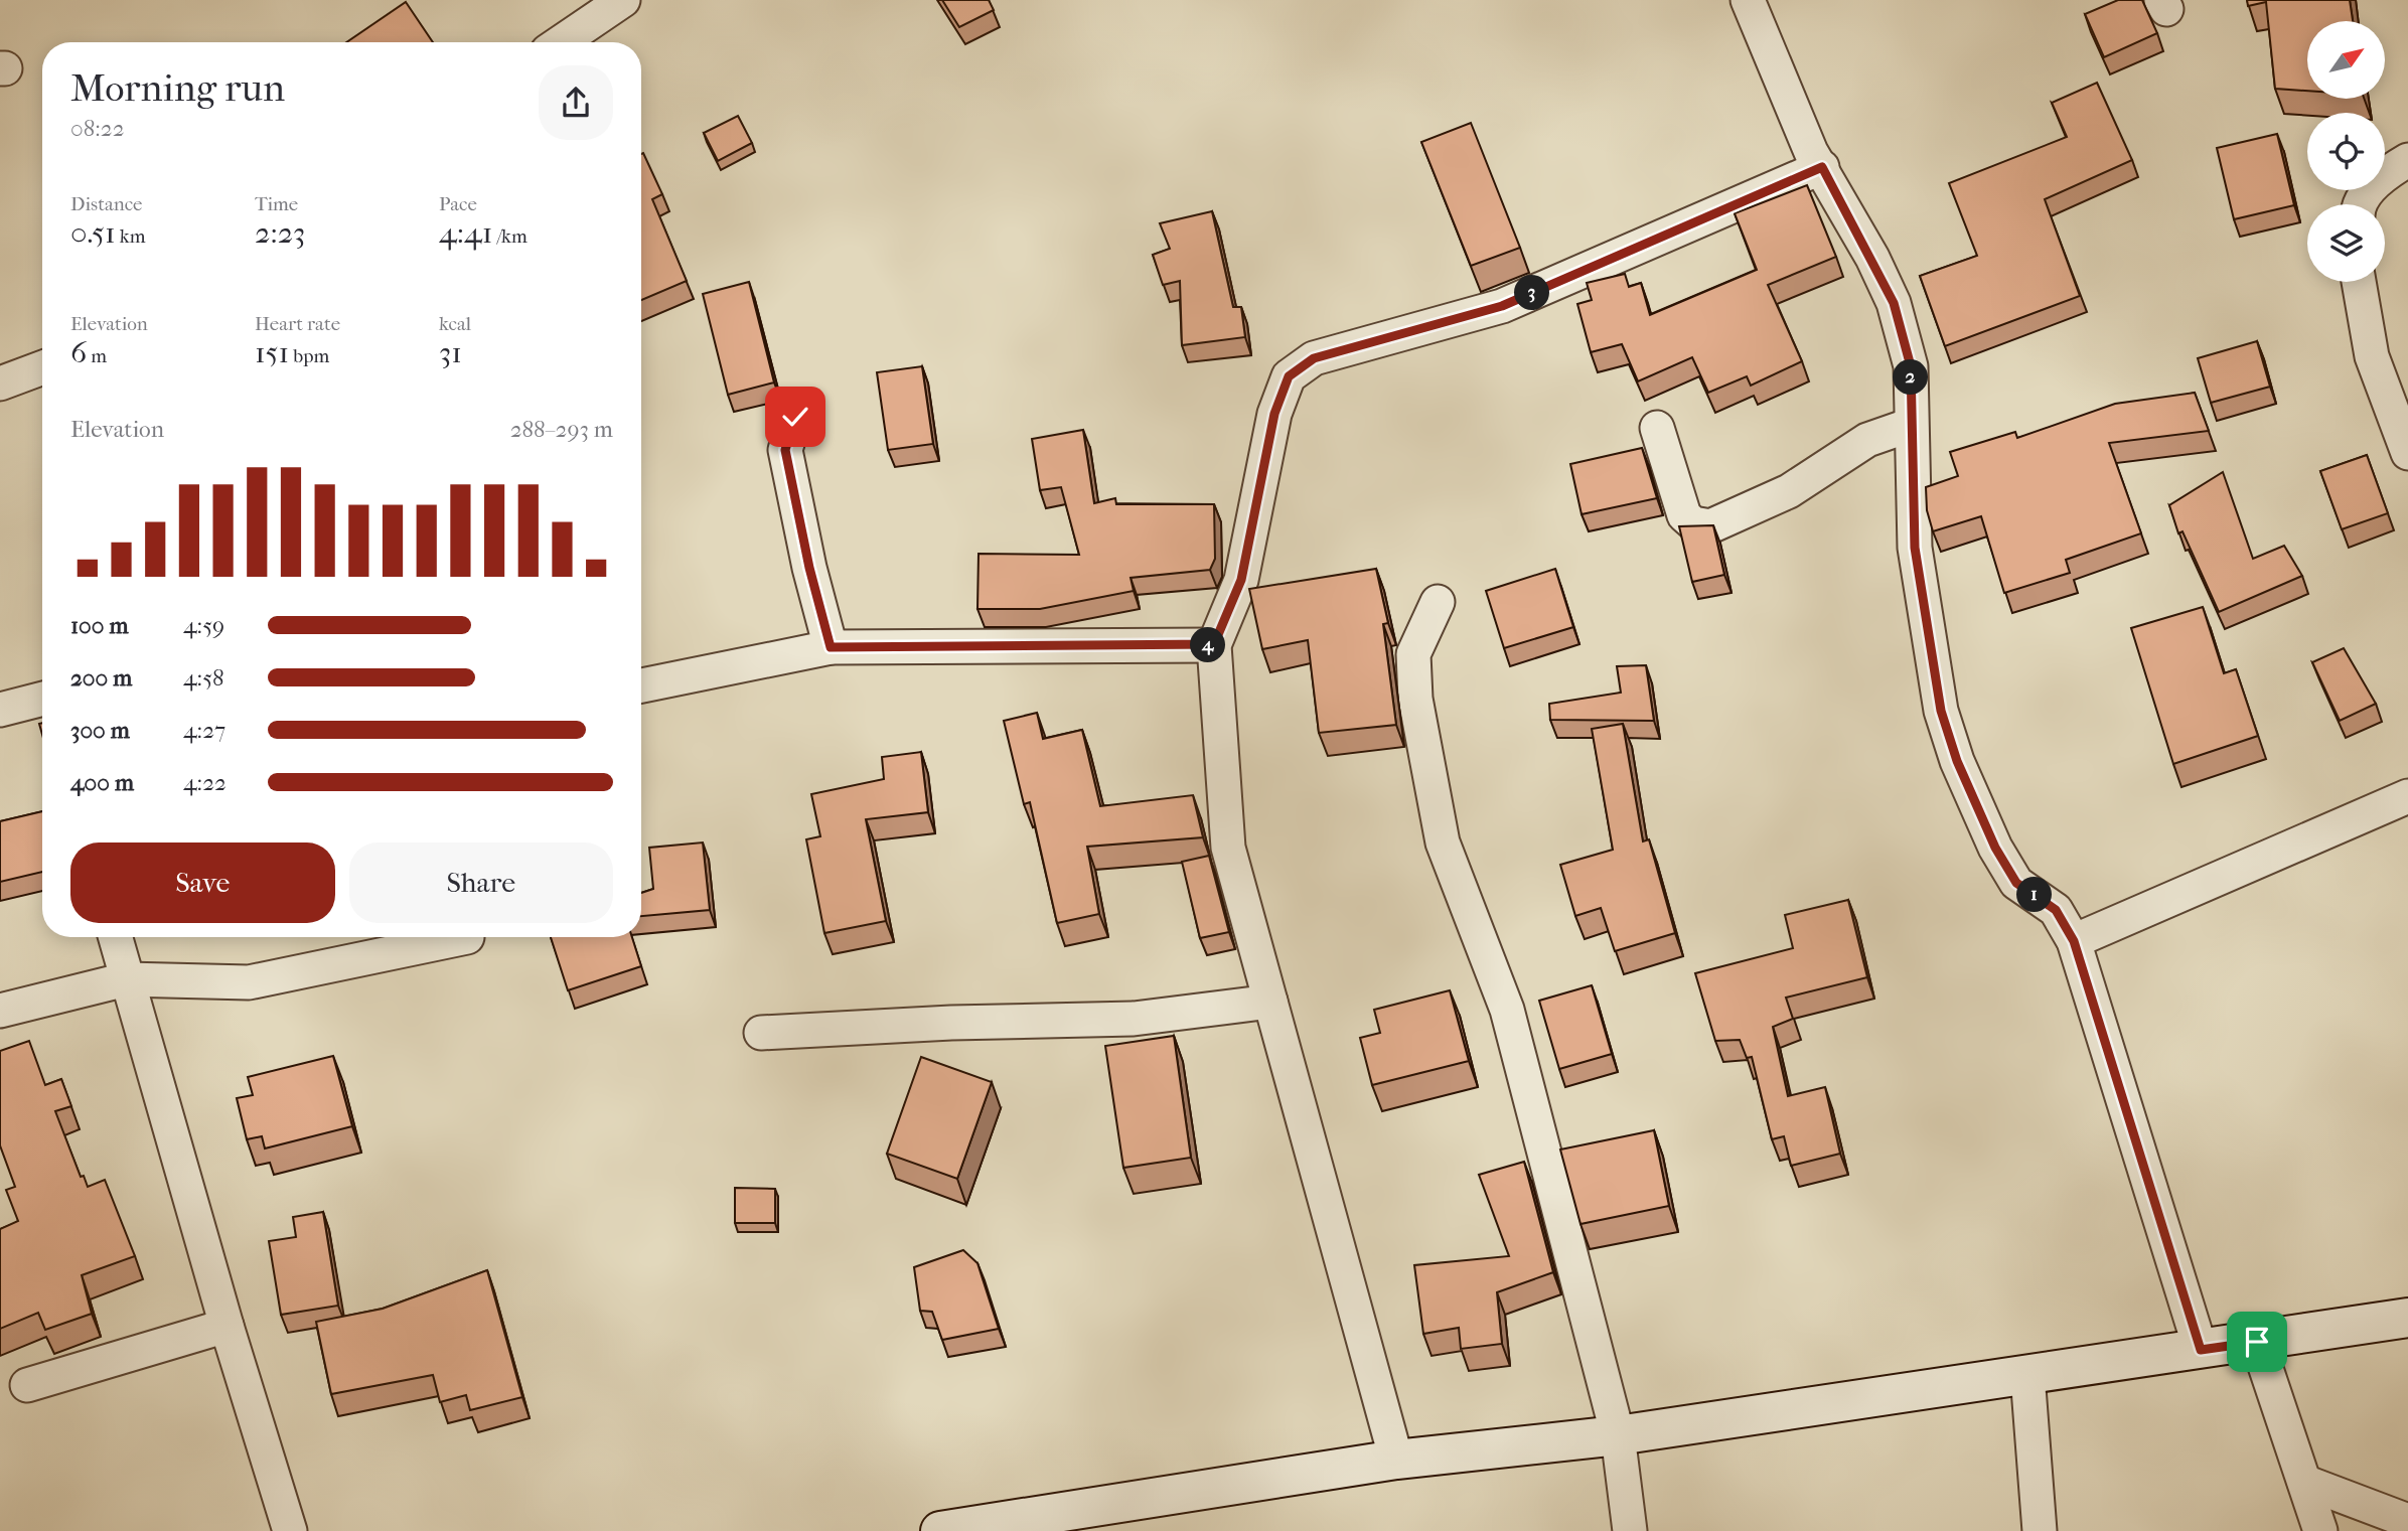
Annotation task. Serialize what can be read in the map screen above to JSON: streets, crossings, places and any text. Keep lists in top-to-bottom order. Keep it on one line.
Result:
{"north":"top right","page":{"heading":["Morning run","08:22"],"stats":[["Distance","0.51 km"],["Time","2:23"],["Pace","4:41 /km"],["Elevation","6 m"],["Heart rate","151 bpm"],["kcal","31"]],"pins":["3","2","4","1"],"chart":["Elevation","288–293 m"],"list":[{"name":"100 m","note":"4:59"},{"name":"200 m","note":"4:58"},{"name":"300 m","note":"4:27"},{"name":"400 m","note":"4:22"}],"buttons":["Save","Share"]}}
